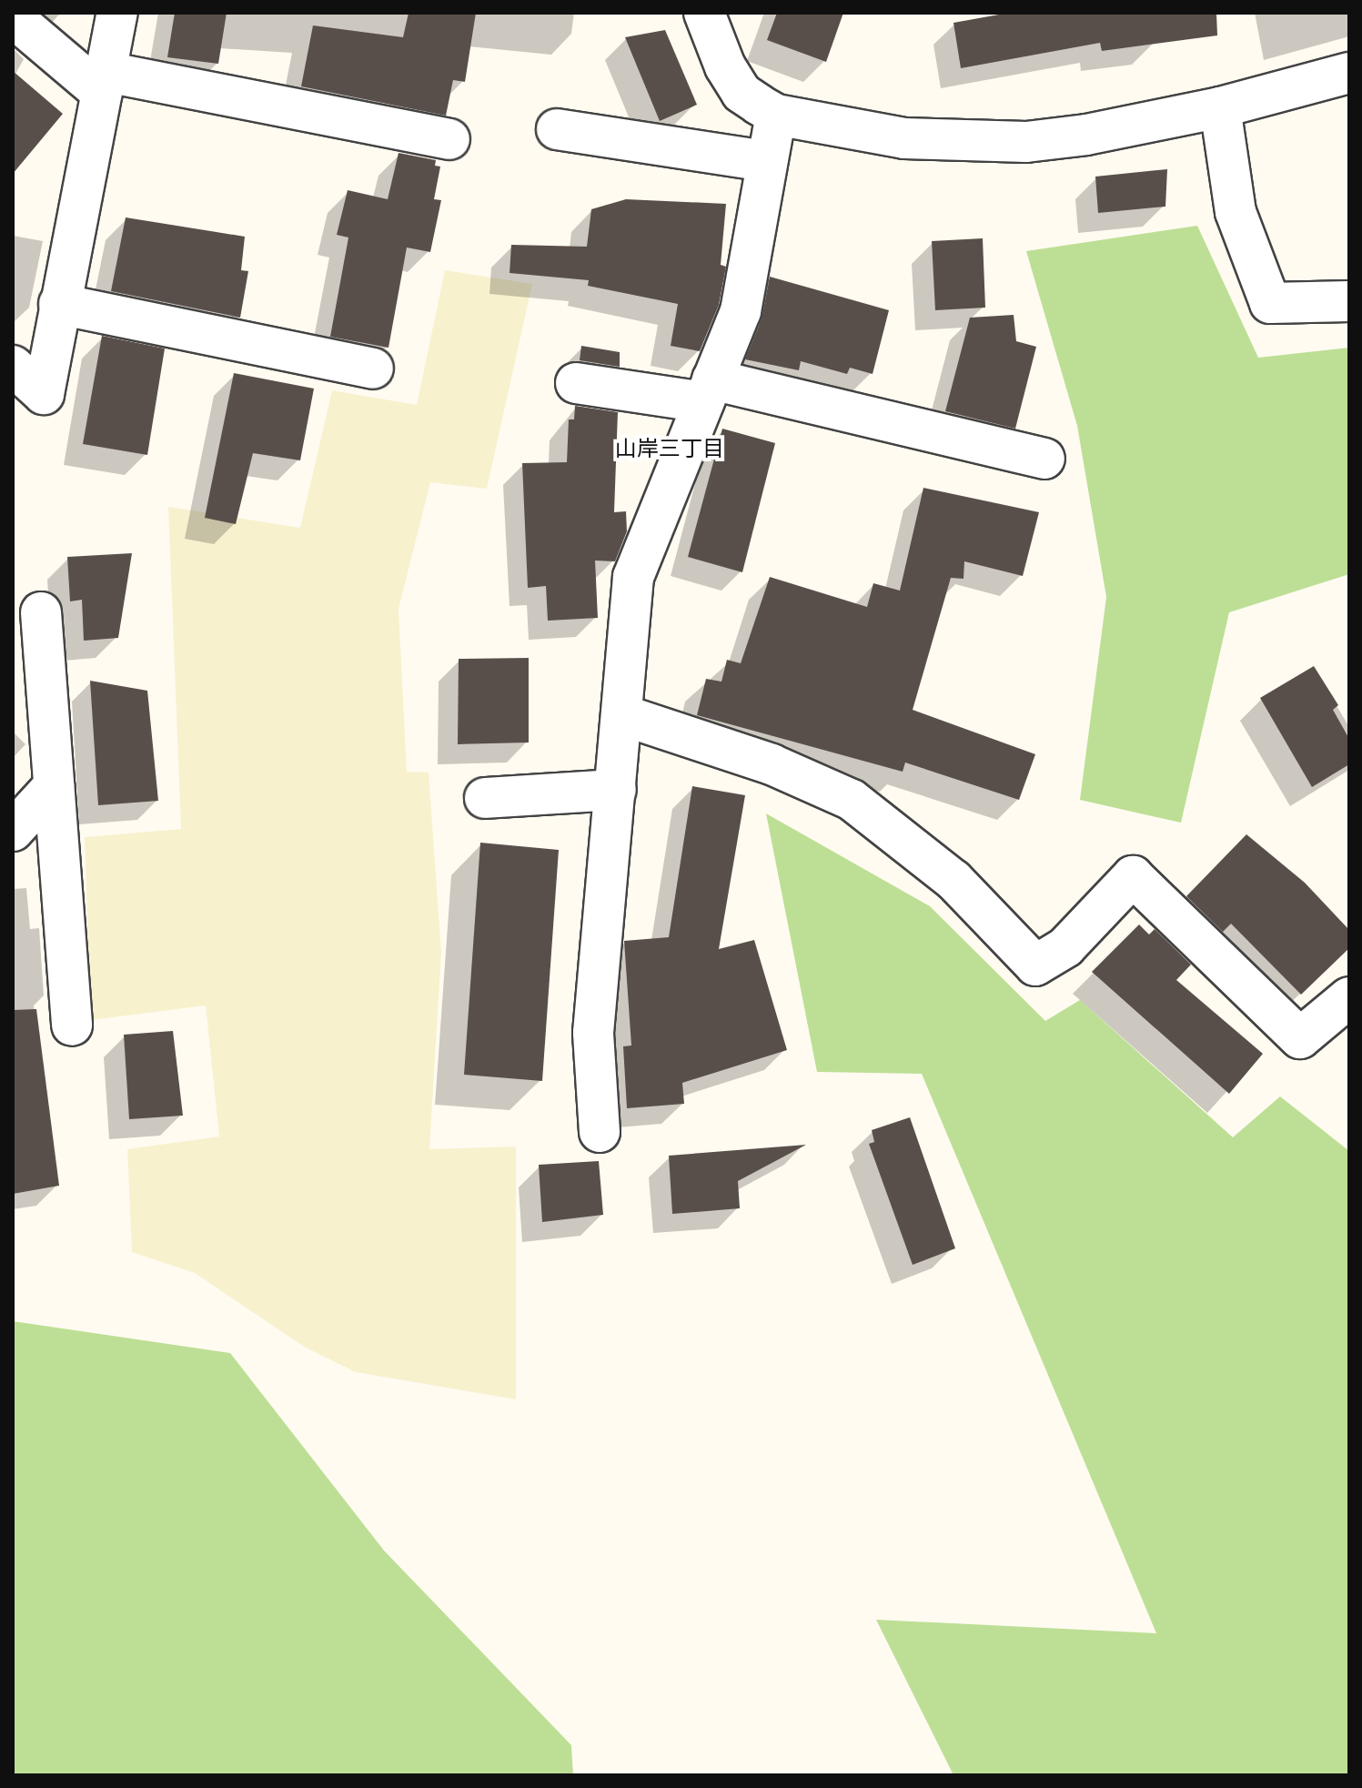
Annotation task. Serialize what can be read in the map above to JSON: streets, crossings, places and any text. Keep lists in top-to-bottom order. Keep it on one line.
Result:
{"districts":["山岸三丁目"]}
